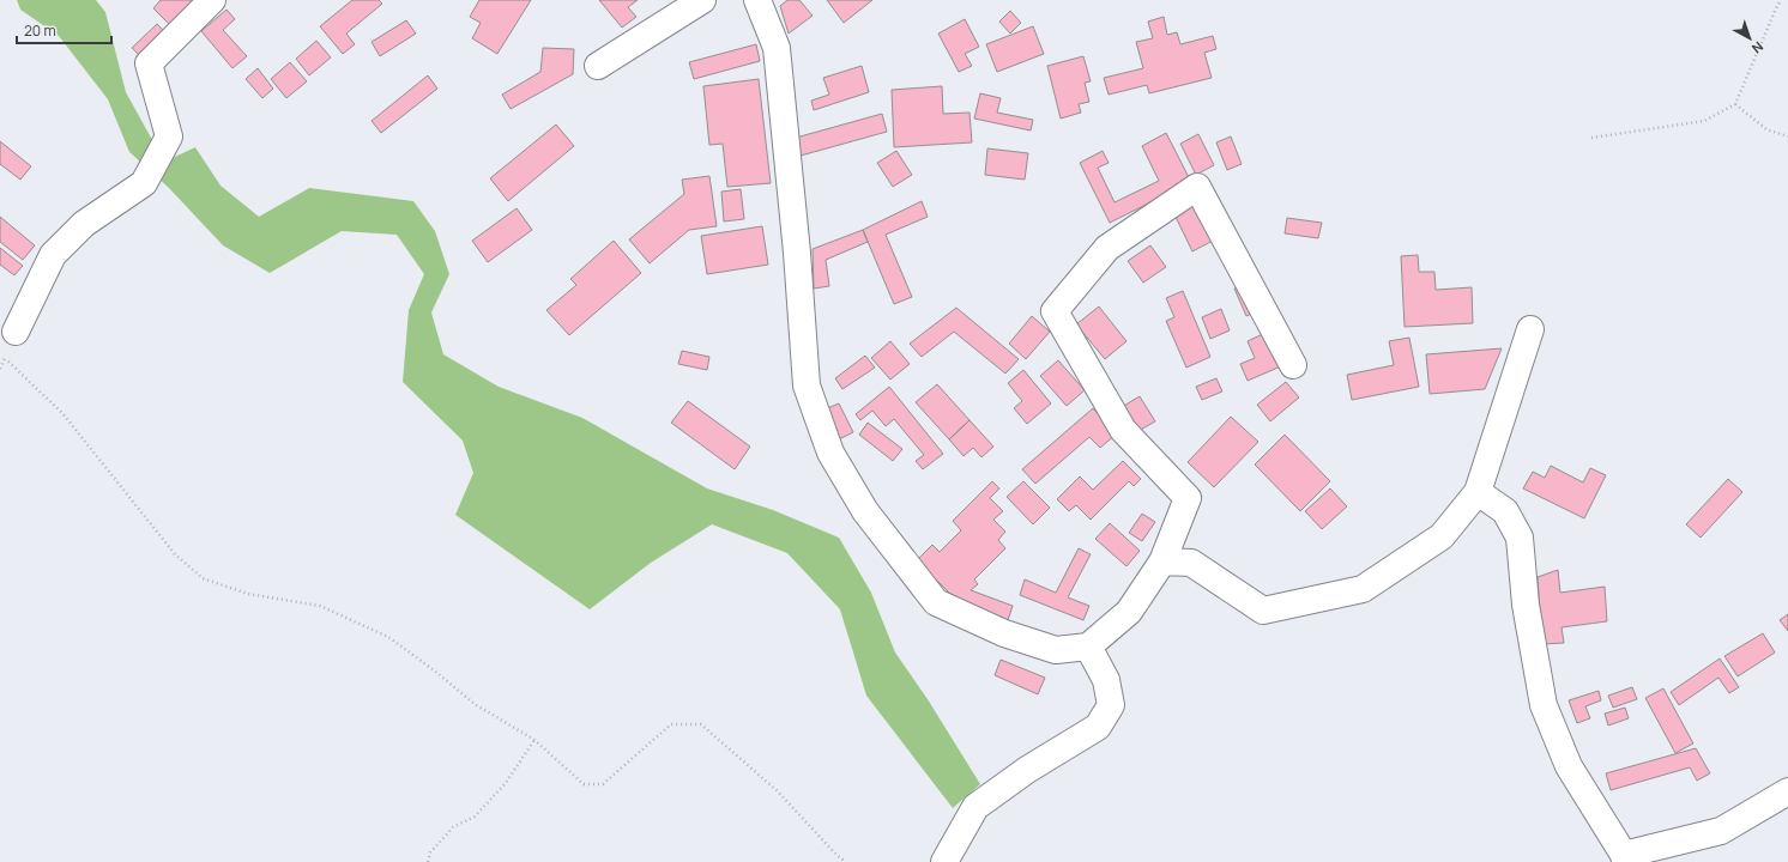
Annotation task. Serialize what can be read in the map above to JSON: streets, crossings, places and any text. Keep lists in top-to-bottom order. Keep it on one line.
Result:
{"scale_bar":"20 m","north":"bottom right"}
